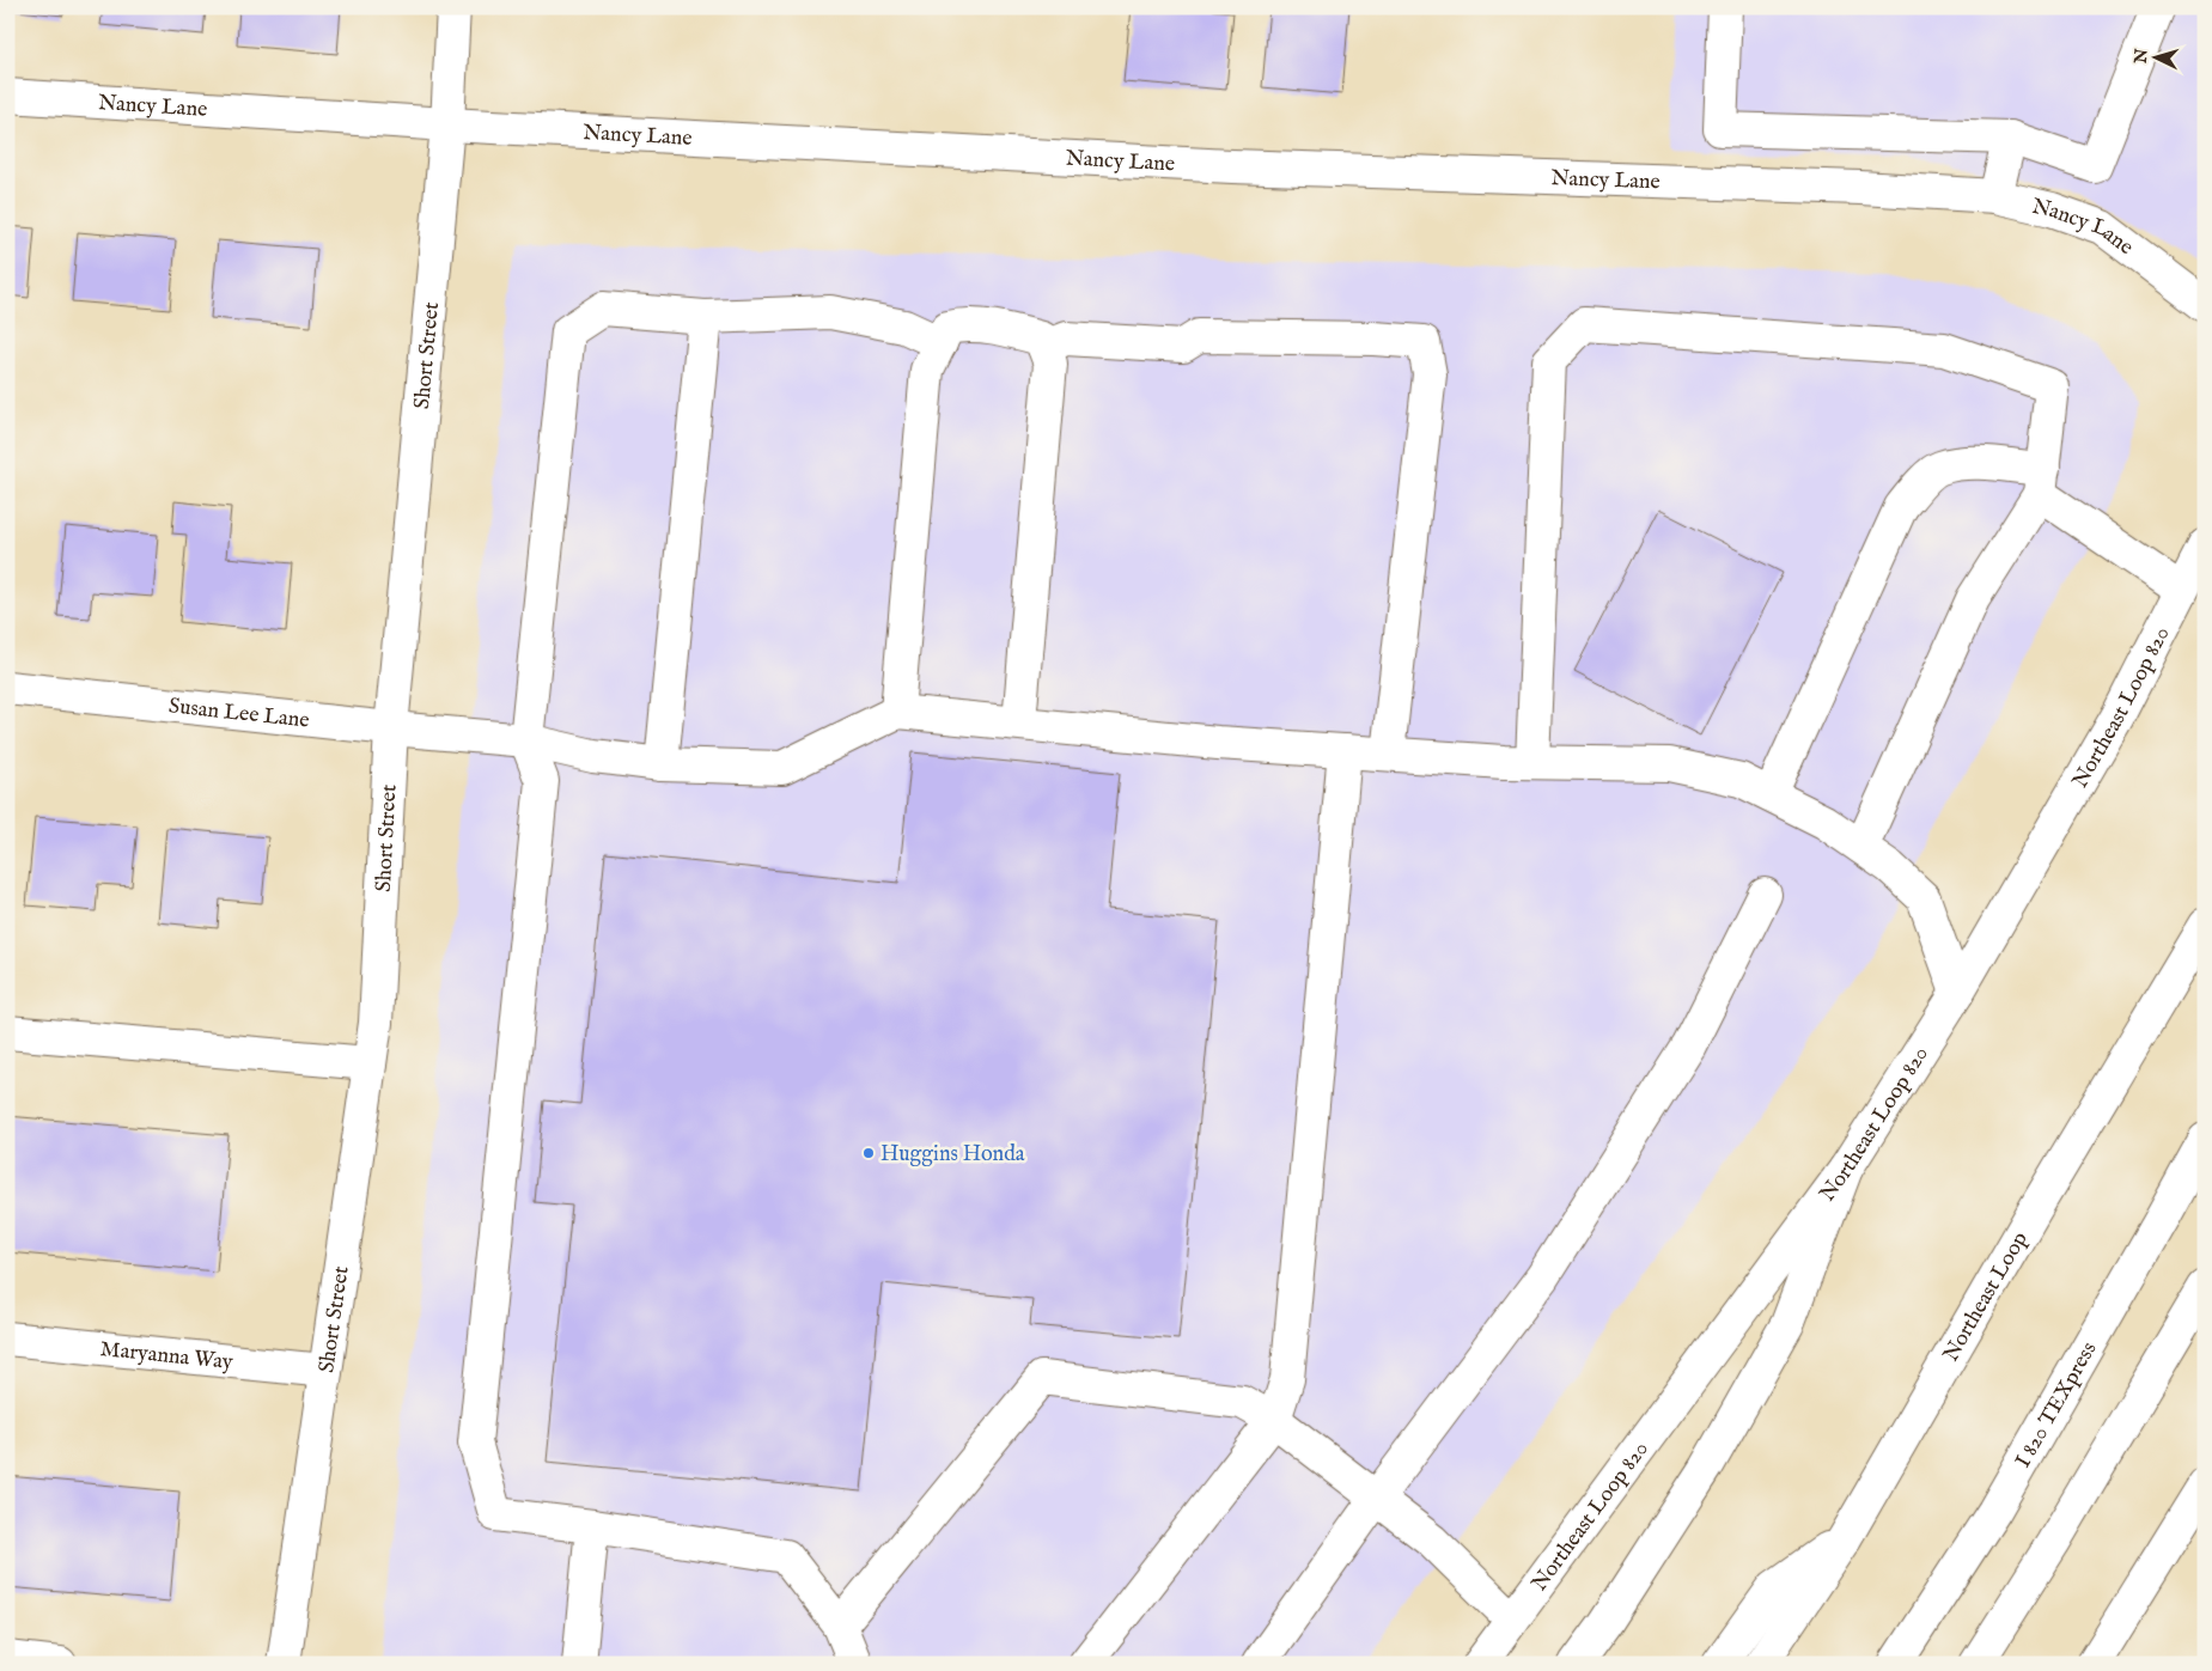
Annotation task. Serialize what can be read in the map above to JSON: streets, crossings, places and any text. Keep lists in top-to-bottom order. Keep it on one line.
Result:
{"streets":{"main road":["Nancy Lane","Short Street","Northeast Loop 820","Susan Lee Lane","Northeast Loop","Maryanna Way","I 820 TEXpress"]},"crossings":[["Nancy Lane","Short Street"],["Short Street","Susan Lee Lane"],["Short Street","Maryanna Way"]],"places":["Huggins Honda"],"north":"left"}
